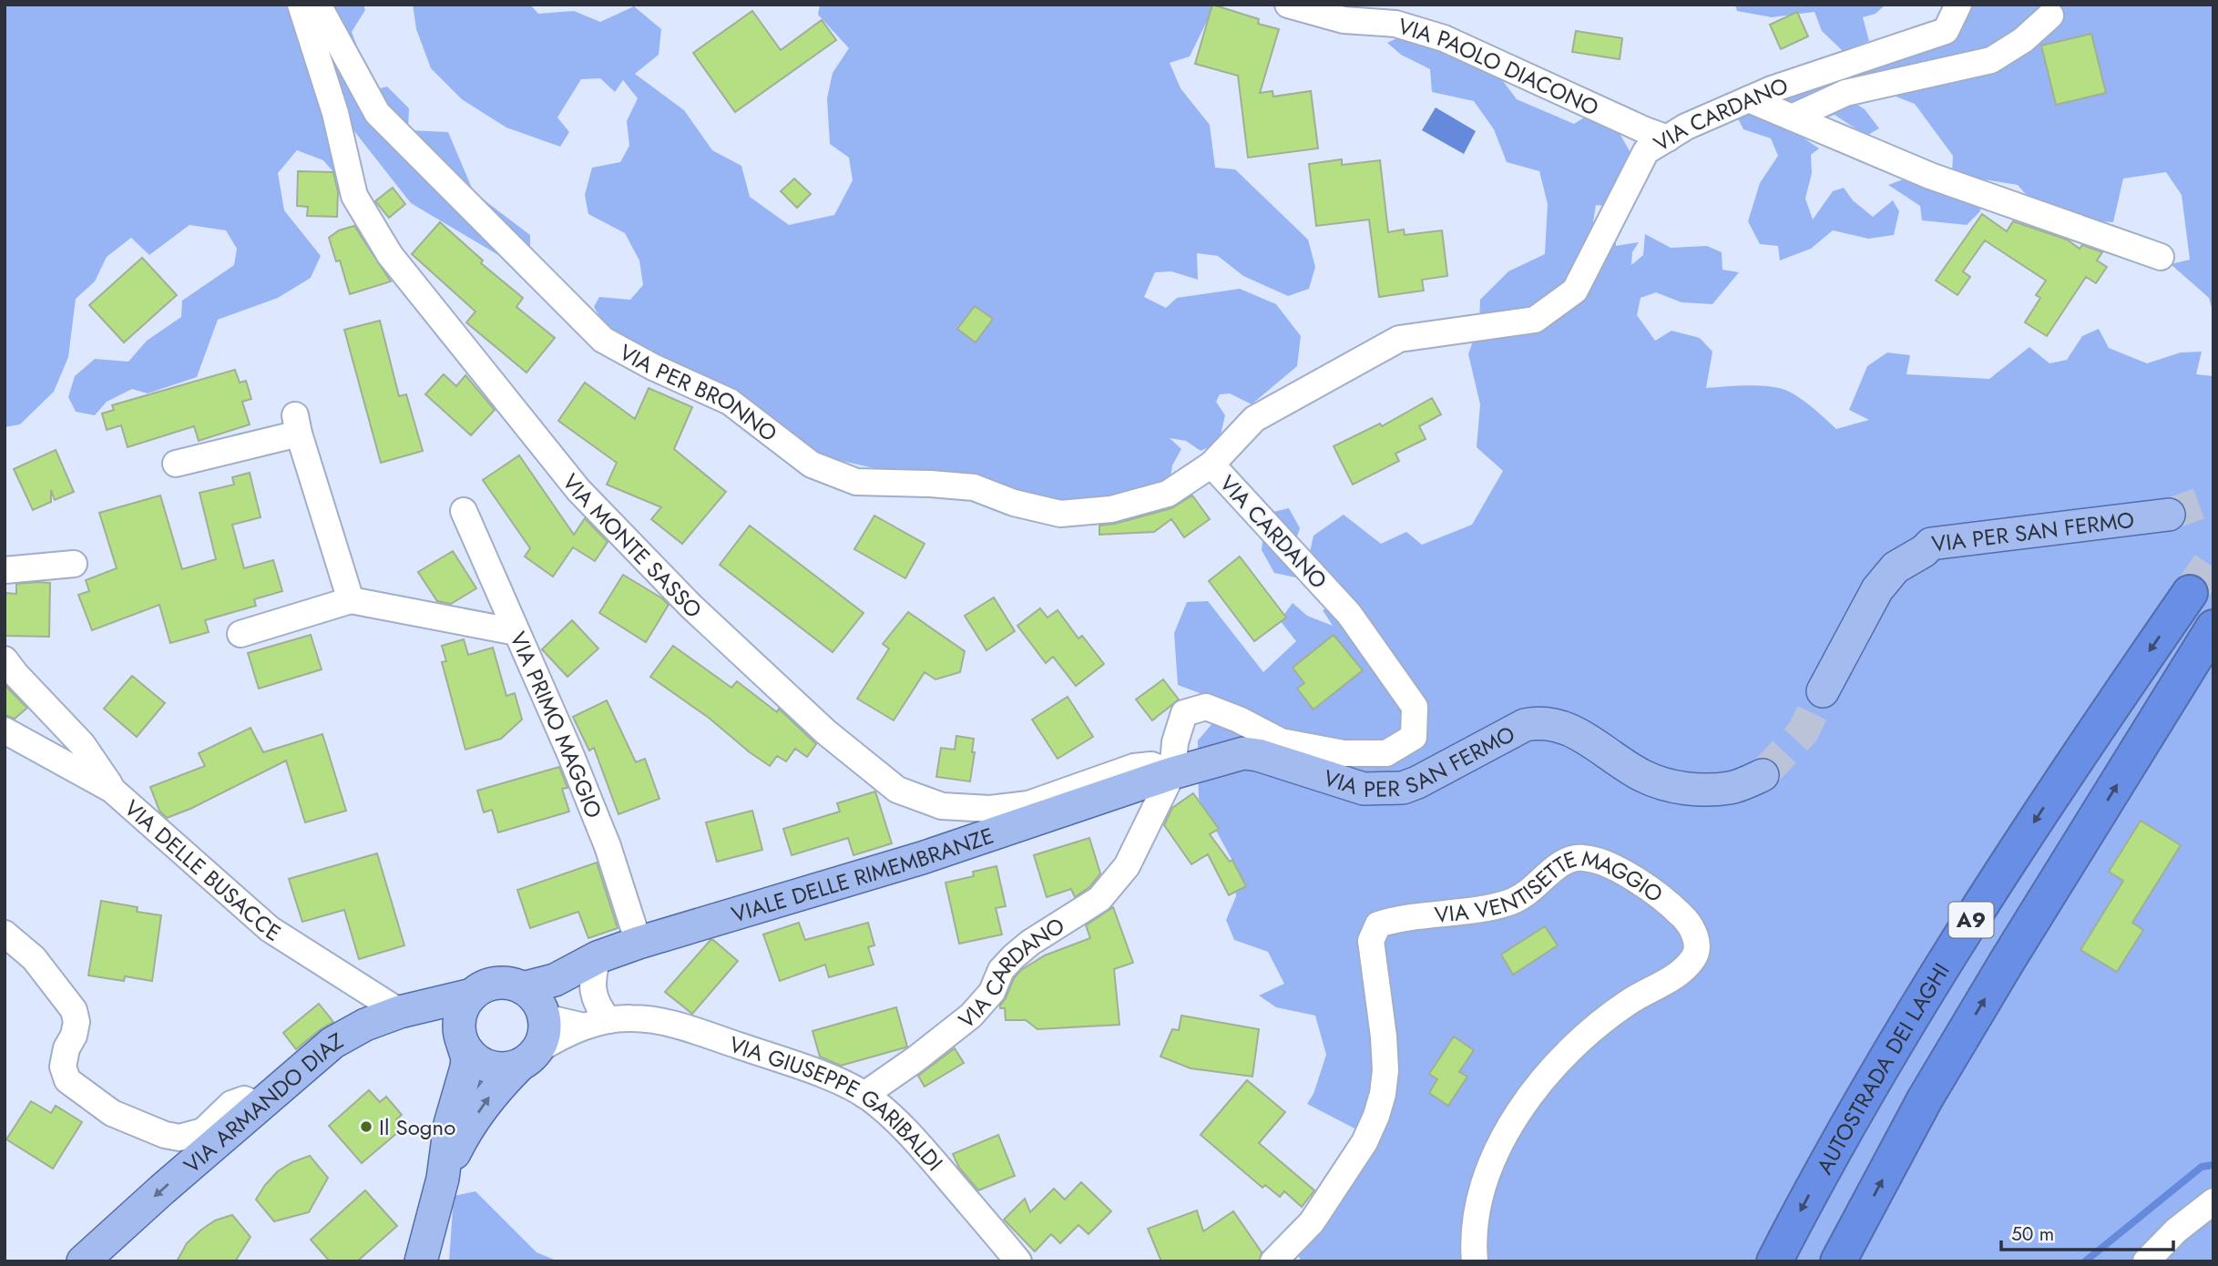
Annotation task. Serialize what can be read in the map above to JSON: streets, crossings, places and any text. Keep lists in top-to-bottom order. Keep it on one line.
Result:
{"streets":{"highway":["A9","AUTOSTRADA DEI LAGHI"],"main road":["VIA PER SAN FERMO","VIALE DELLE RIMEMBRANZE","VIA ARMANDO DIAZ"],"street":["VIA PAOLO DIACONO","VIA CARDANO","VIA PER BRONNO","VIA MONTE SASSO","VIA PRIMO MAGGIO","VIA DELLE BUSACCE","VIA VENTISETTE MAGGIO","VIA GIUSEPPE GARIBALDI"]},"crossings":[["VIA PAOLO DIACONO","VIA CARDANO"],["VIA CARDANO","VIA PER BRONNO"],["VIA CARDANO","VIA PER SAN FERMO"],["VIA CARDANO","VIA MONTE SASSO"],["VIA CARDANO","VIALE DELLE RIMEMBRANZE"],["VIA CARDANO","VIA GIUSEPPE GARIBALDI"],["VIA PER SAN FERMO","VIA MONTE SASSO"],["VIA PER SAN FERMO","VIALE DELLE RIMEMBRANZE"],["VIA MONTE SASSO","VIALE DELLE RIMEMBRANZE"],["VIA PRIMO MAGGIO","VIALE DELLE RIMEMBRANZE"],["VIA DELLE BUSACCE","VIA ARMANDO DIAZ"],["VIALE DELLE RIMEMBRANZE","VIA ARMANDO DIAZ"],["VIALE DELLE RIMEMBRANZE","VIA GIUSEPPE GARIBALDI"],["VIA ARMANDO DIAZ","VIA GIUSEPPE GARIBALDI"]],"one_way":["VIA ARMANDO DIAZ"],"places":["Il Sogno"],"scale_bar":"50 m"}
